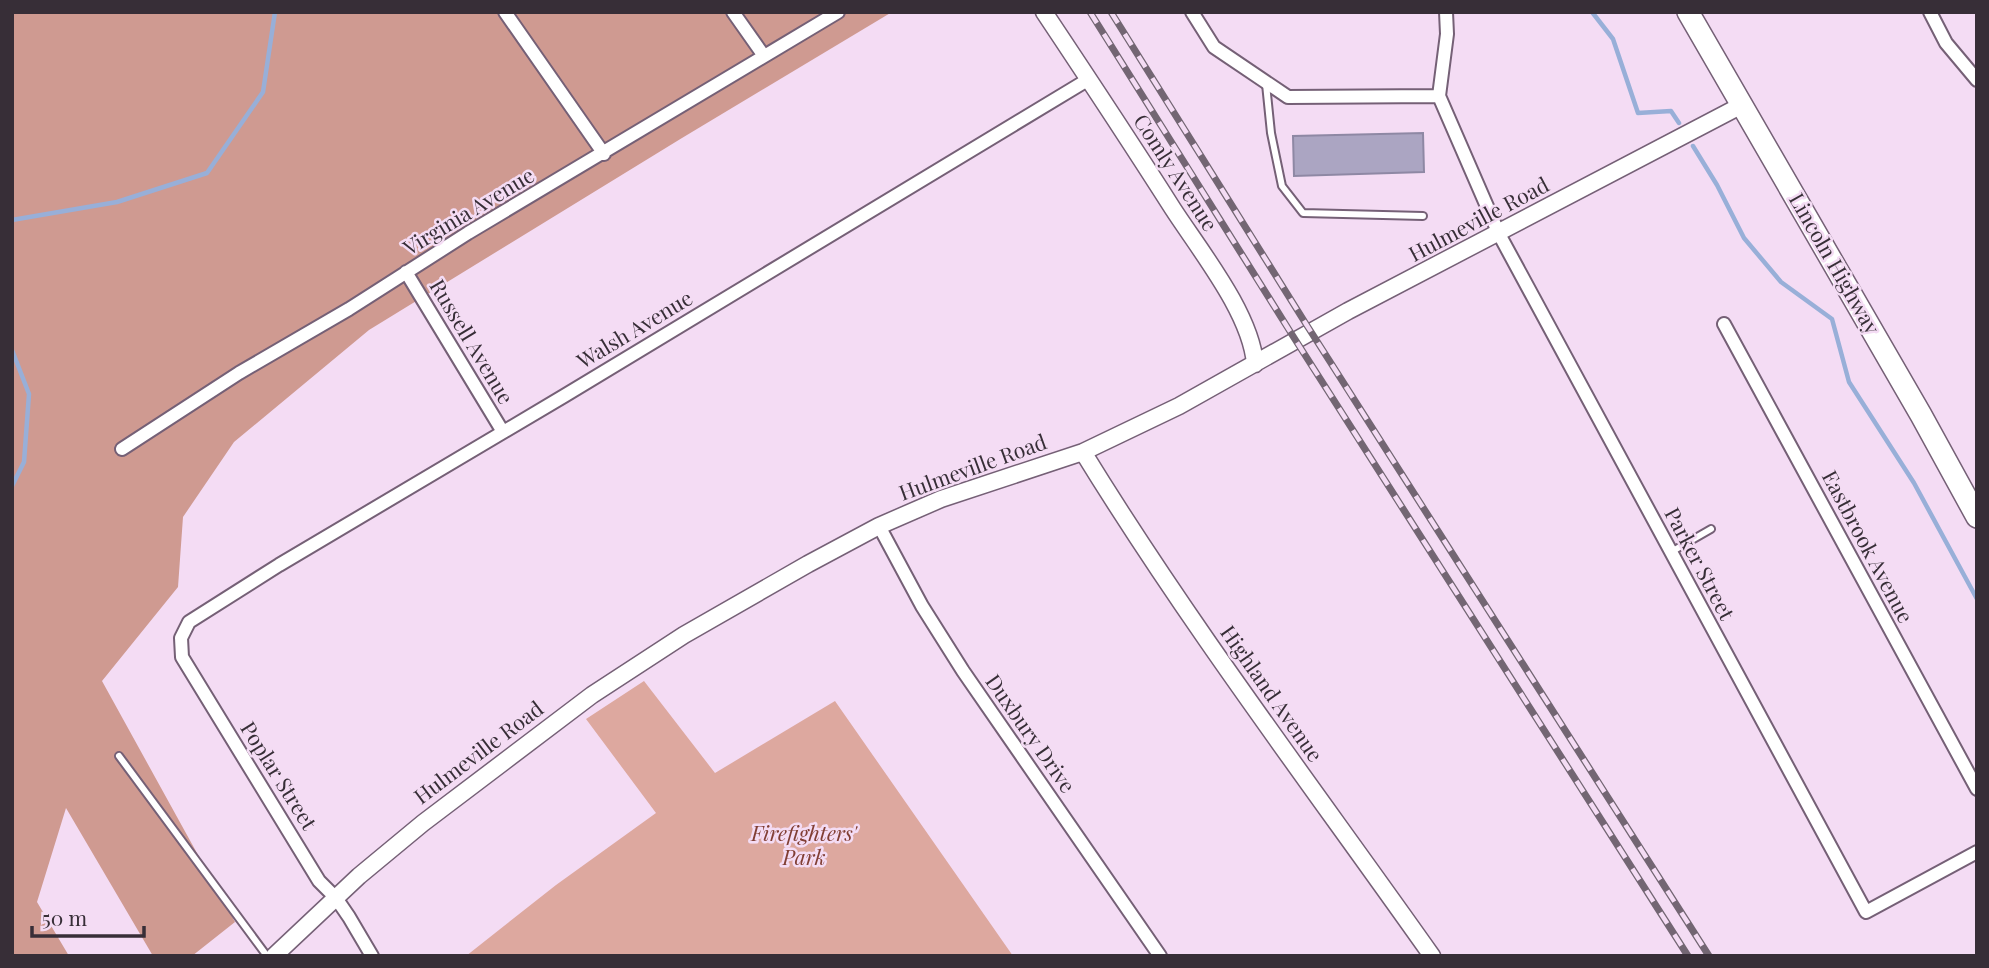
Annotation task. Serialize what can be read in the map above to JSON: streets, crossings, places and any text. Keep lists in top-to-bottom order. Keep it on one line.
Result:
{"streets":{"main road":["Lincoln Highway"],"street":["Comly Avenue","Virginia Avenue","Hulmeville Road","Walsh Avenue","Russell Avenue","Eastbrook Avenue","Parker Street","Highland Avenue","Duxbury Drive","Poplar Street"]},"crossings":[["Comly Avenue","Hulmeville Road"],["Comly Avenue","Walsh Avenue"],["Virginia Avenue","Russell Avenue"],["Hulmeville Road","Lincoln Highway"],["Hulmeville Road","Parker Street"],["Hulmeville Road","Highland Avenue"],["Hulmeville Road","Duxbury Drive"],["Hulmeville Road","Poplar Street"],["Walsh Avenue","Russell Avenue"],["Walsh Avenue","Poplar Street"]],"parks":["Firefighters' Park"],"scale_bar":"50 m"}
